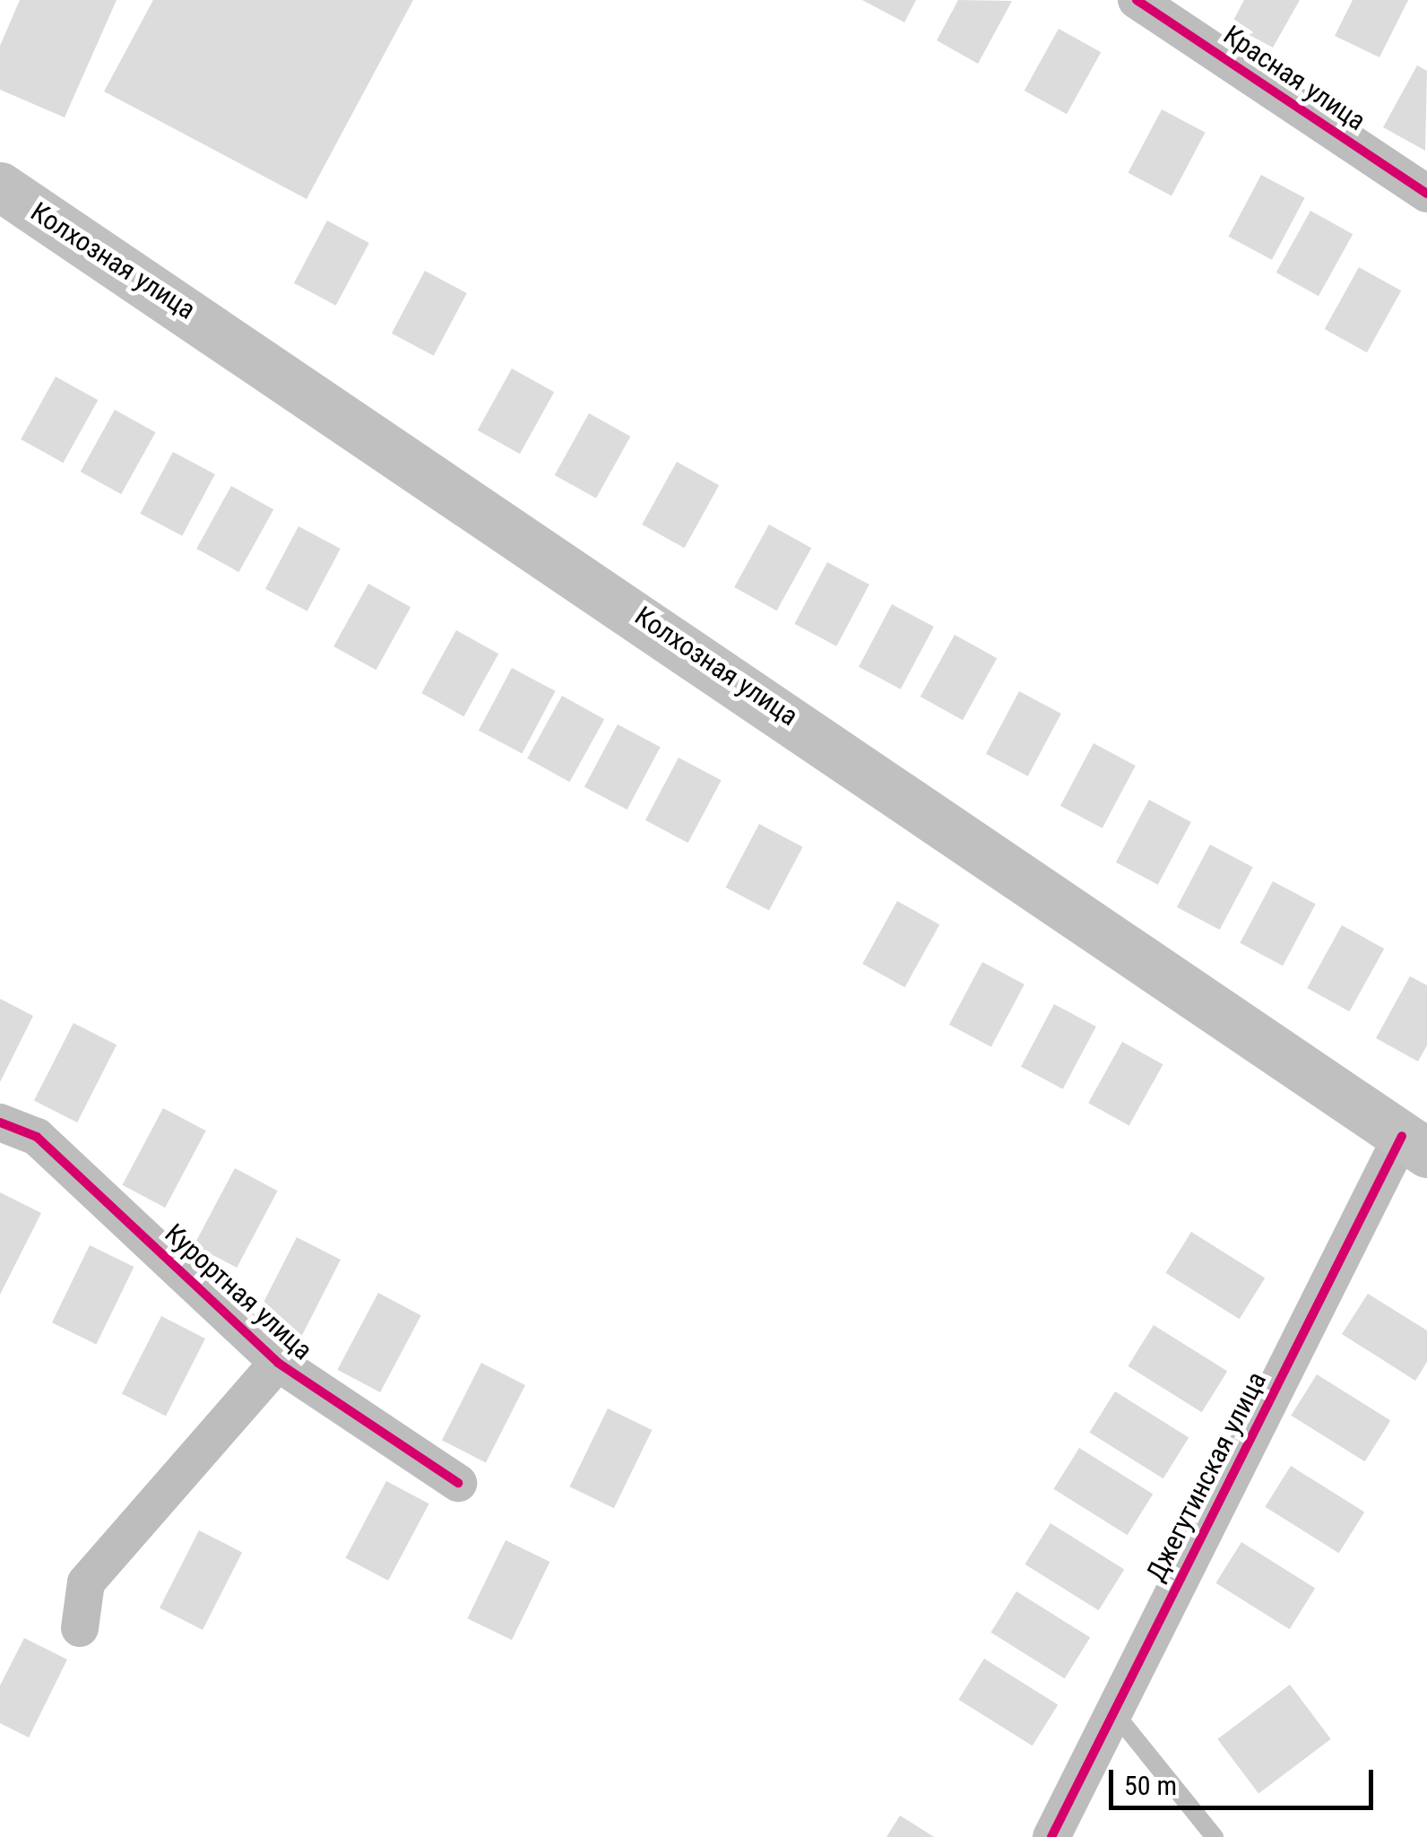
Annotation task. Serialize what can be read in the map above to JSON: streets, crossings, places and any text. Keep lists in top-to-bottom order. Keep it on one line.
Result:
{"streets":{"main road":["Колхозная улица"],"street":["Красная улица","Курортная улица","Джегутинская улица"]},"crossings":[["Колхозная улица","Джегутинская улица"]],"scale_bar":"50 m"}
